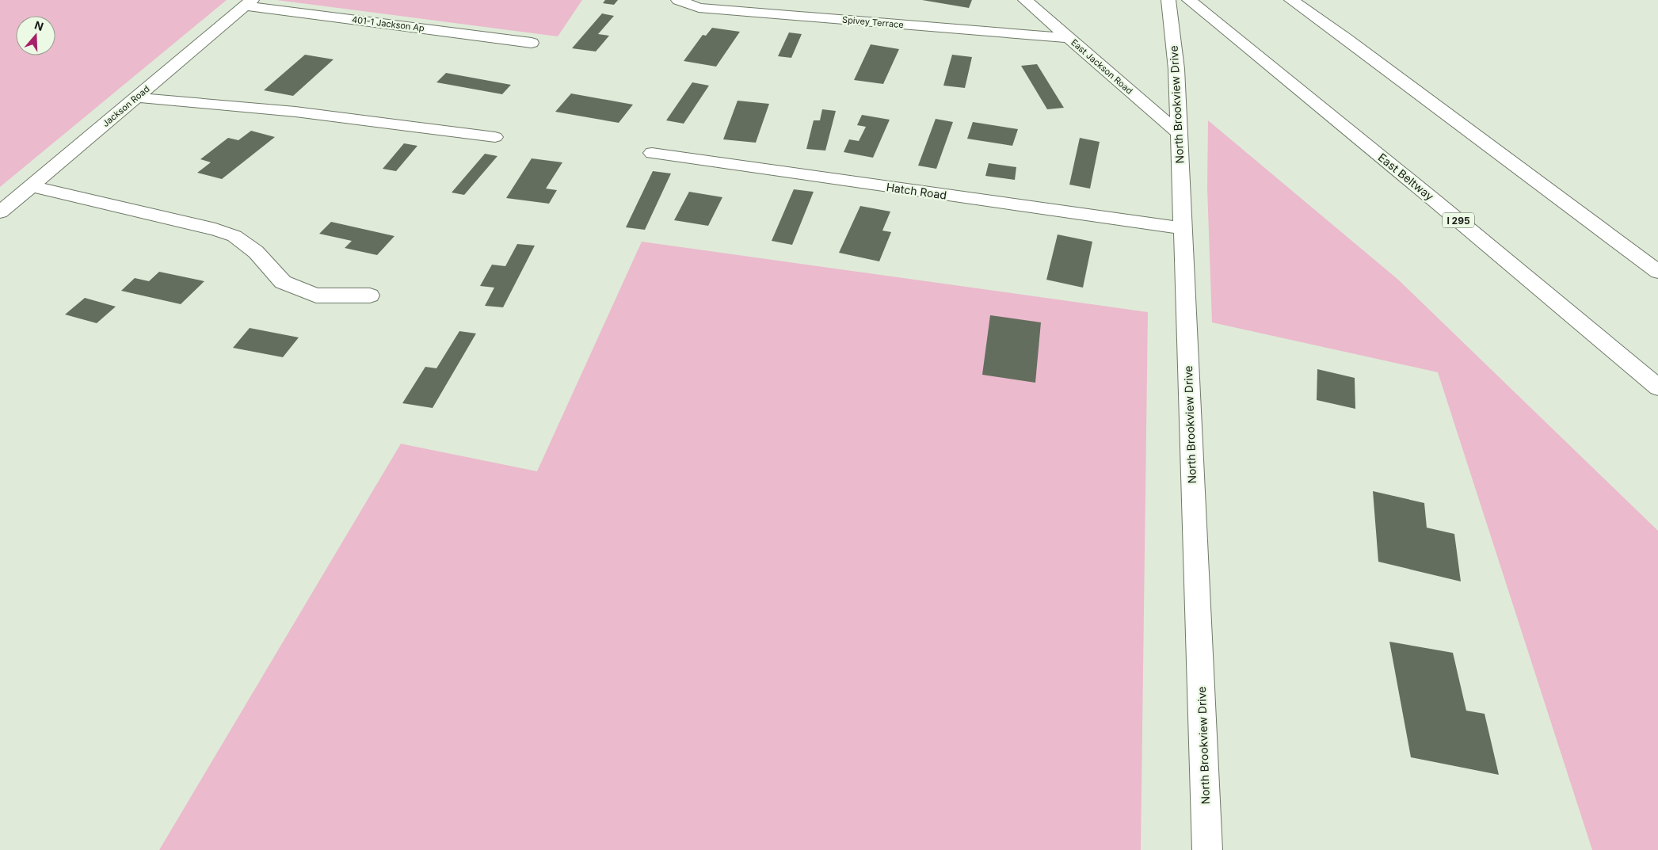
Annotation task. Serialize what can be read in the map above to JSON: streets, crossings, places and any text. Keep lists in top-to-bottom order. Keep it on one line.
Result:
{"streets":{"main road":["Spivey Terrace","401-1 Jackson Ap","East Jackson Road","North Brookview Drive","Jackson Road","East Beltway","Hatch Road","I 295"]},"crossings":[["Spivey Terrace","East Jackson Road"],["401-1 Jackson Ap","Jackson Road"],["East Jackson Road","North Brookview Drive"],["North Brookview Drive","Hatch Road"]],"north":"top"}
